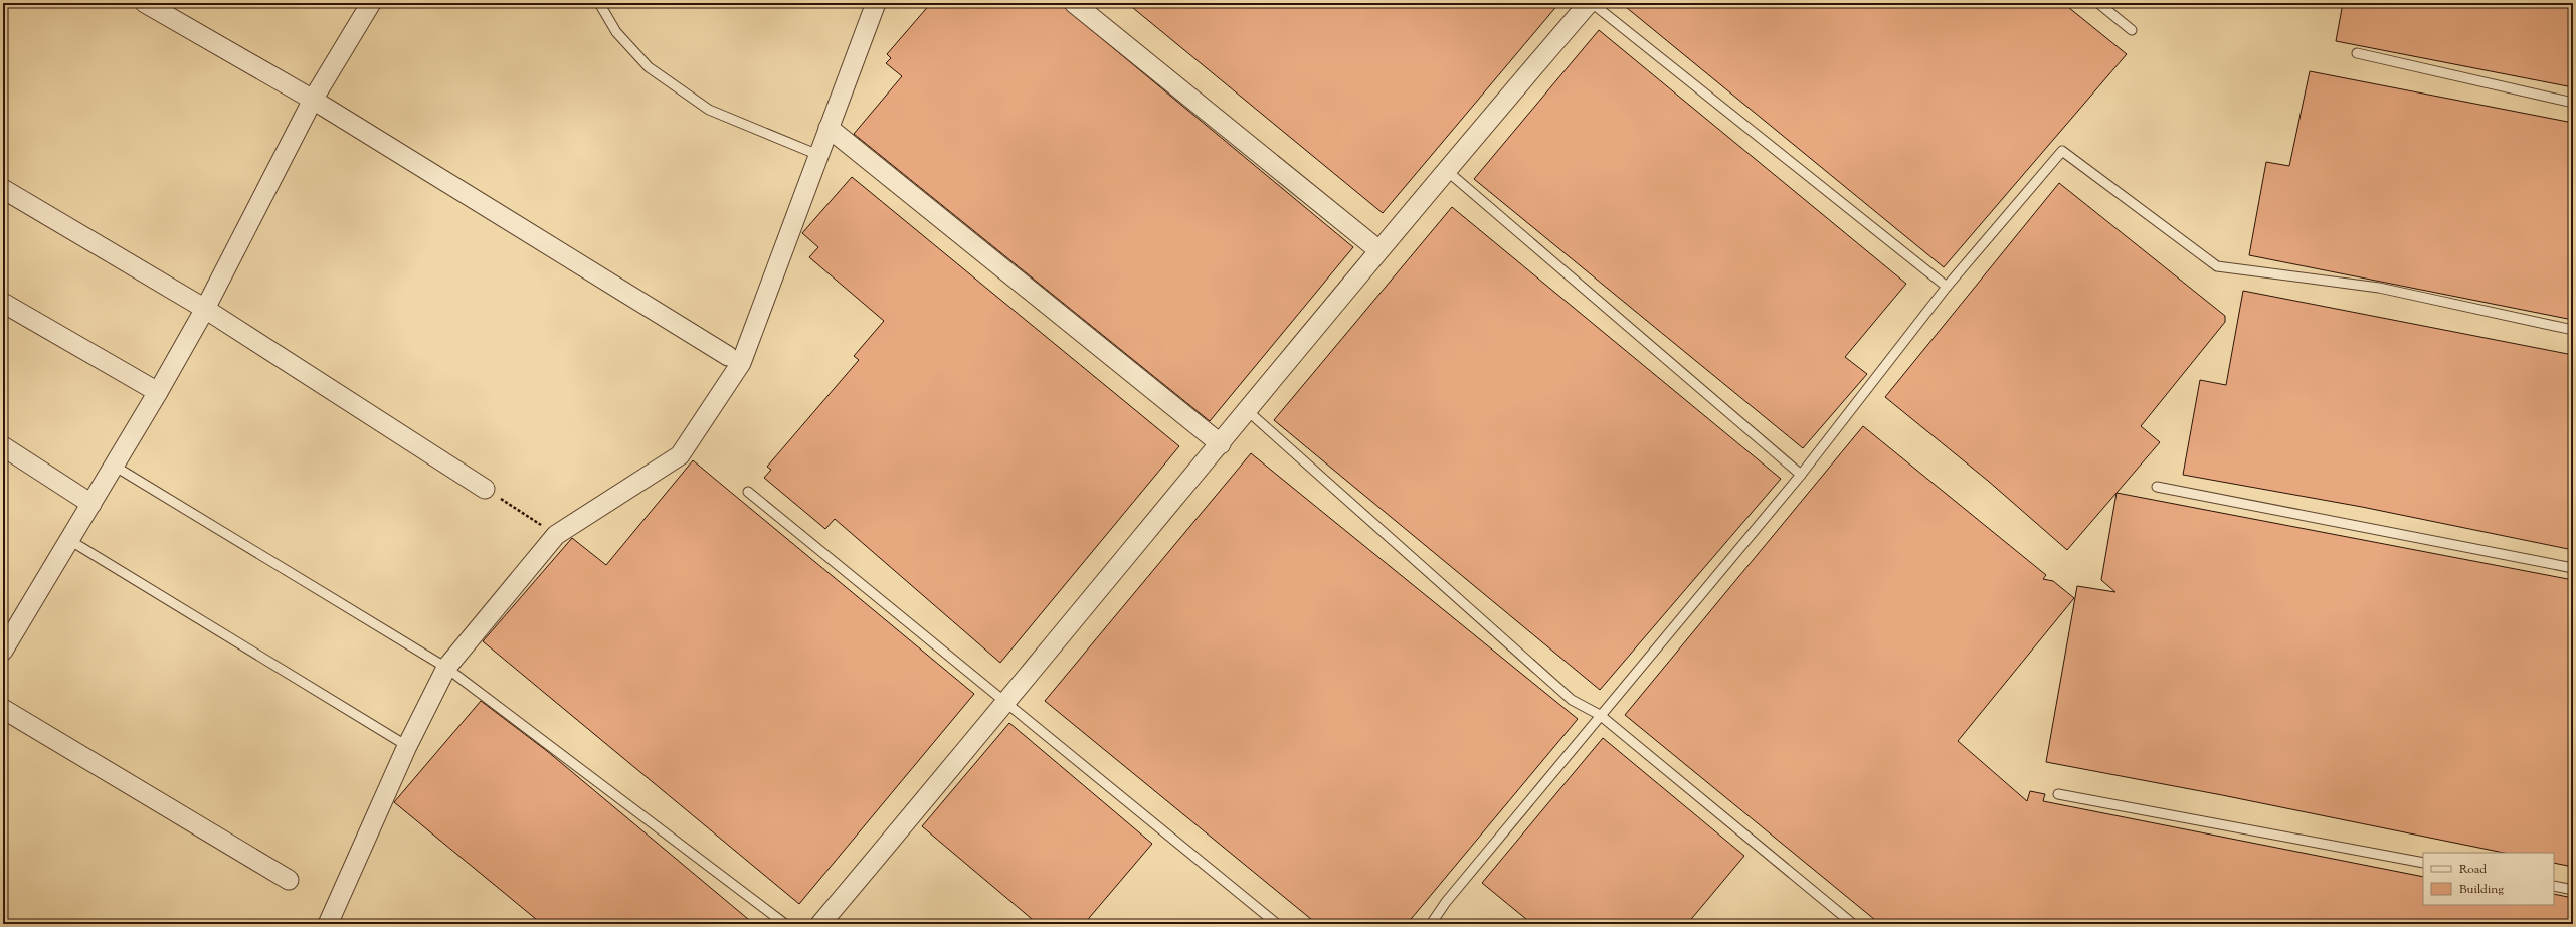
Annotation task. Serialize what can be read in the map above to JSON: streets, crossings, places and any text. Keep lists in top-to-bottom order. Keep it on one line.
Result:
{"legend":["Road","Building"]}
